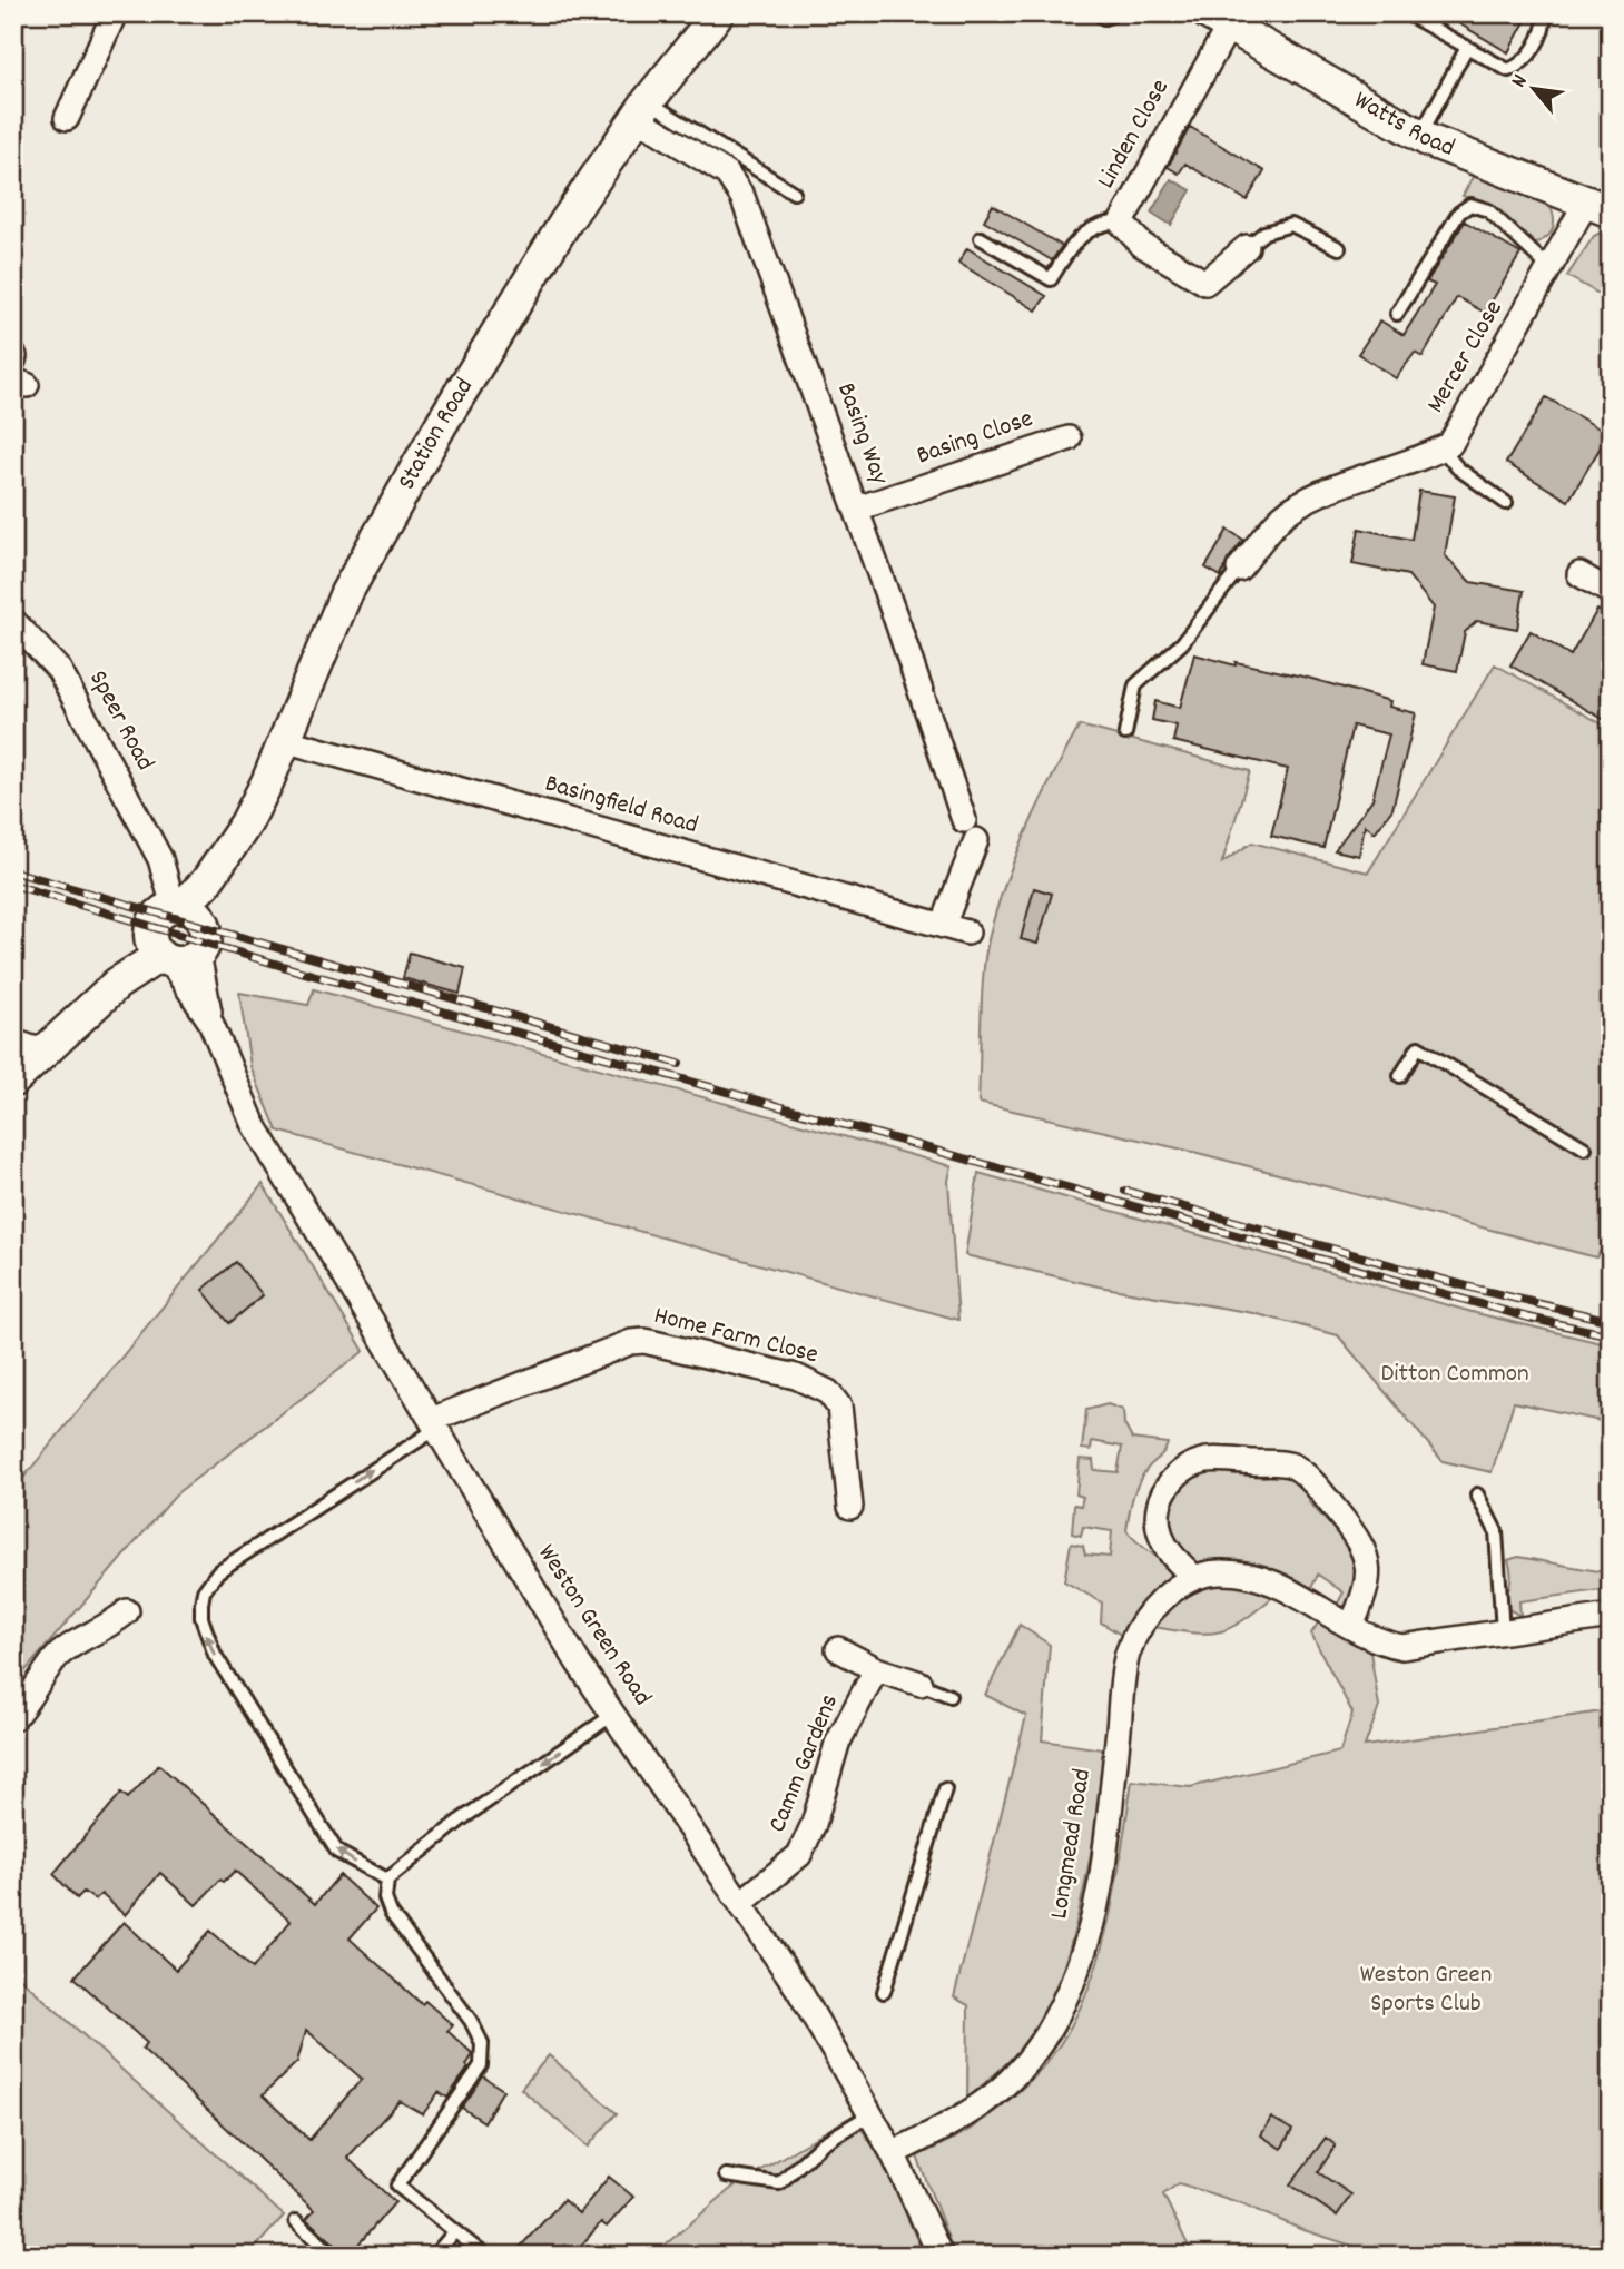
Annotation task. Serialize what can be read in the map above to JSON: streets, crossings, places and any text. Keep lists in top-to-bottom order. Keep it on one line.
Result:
{"streets":{"main road":["Watts Road","Station Road"],"street":["Linden Close","Mercer Close","Basing Way","Basing Close","Speer Road","Basingfield Road","Home Farm Close","Weston Green Road","Camm Gardens","Longmead Road"]},"crossings":[["Watts Road","Linden Close"],["Watts Road","Mercer Close"],["Station Road","Basing Way"],["Station Road","Speer Road"],["Station Road","Basingfield Road"],["Station Road","Weston Green Road"],["Basing Way","Basing Close"],["Basing Way","Basingfield Road"],["Speer Road","Weston Green Road"],["Home Farm Close","Weston Green Road"],["Weston Green Road","Camm Gardens"],["Weston Green Road","Longmead Road"]],"parks":["Ditton Common","Weston Green Sports Club"],"north":"top left"}
